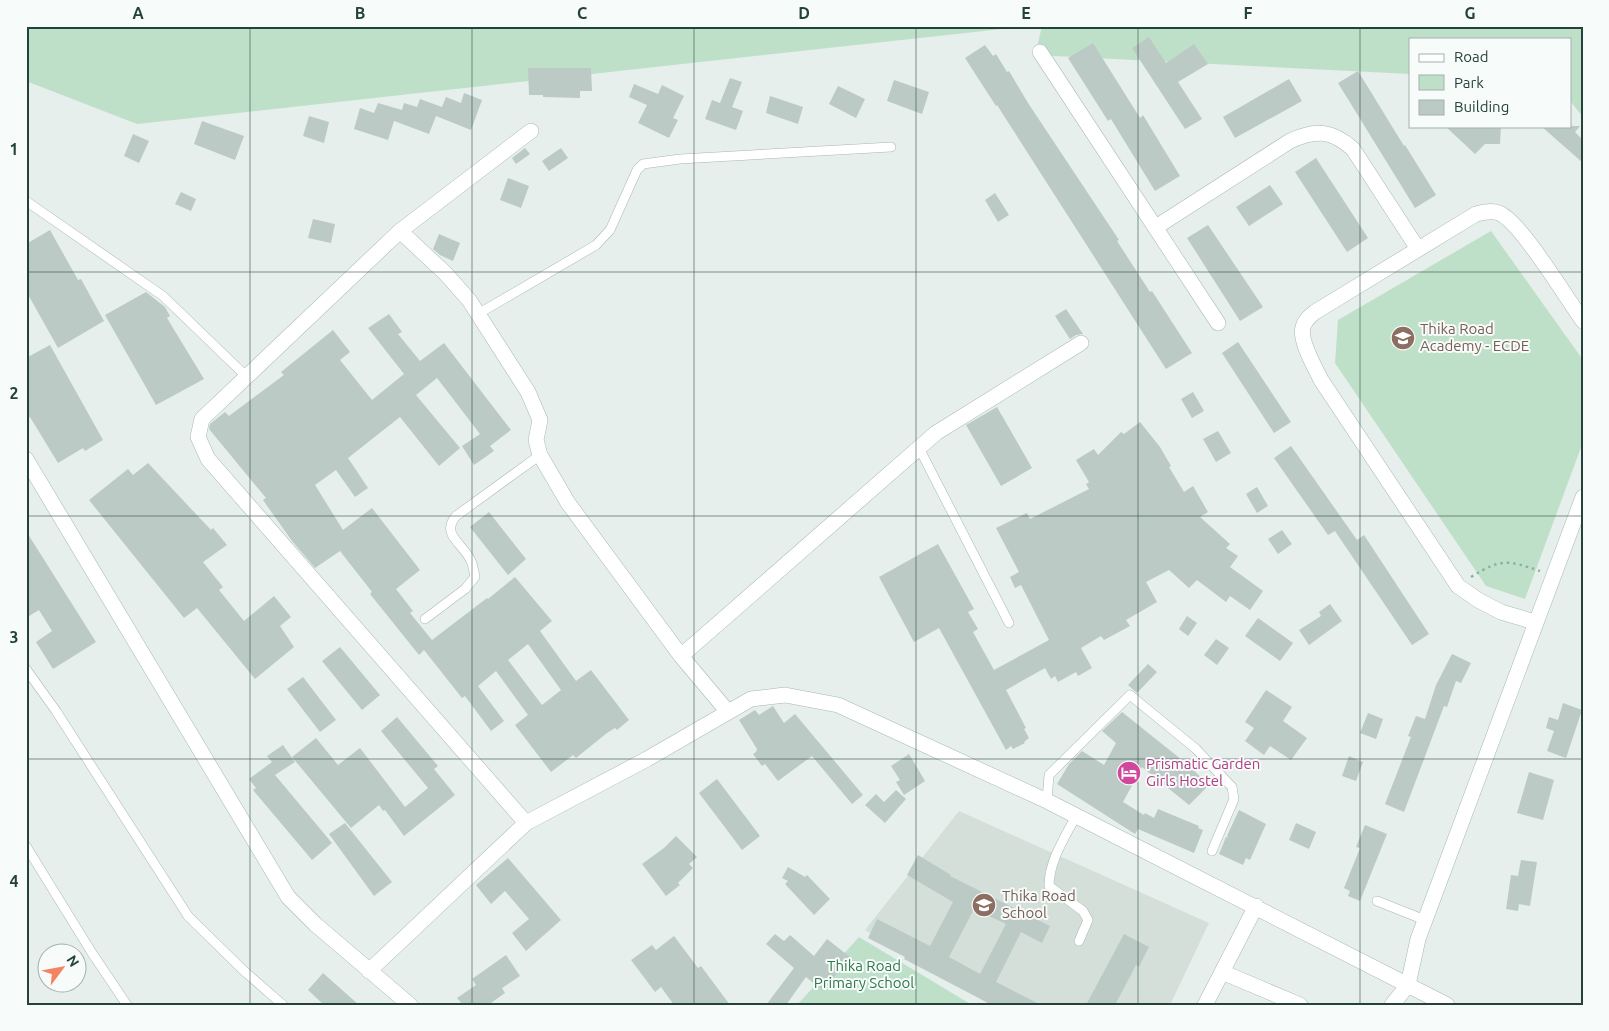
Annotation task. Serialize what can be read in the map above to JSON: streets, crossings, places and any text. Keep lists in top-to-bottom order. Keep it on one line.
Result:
{"parks":["Thika Road Primary School"],"places":{"school or university":["Thika Road Academy - ECDE","Thika Road School"],"hotel":["Prismatic Garden Girls Hostel"]},"legend":["Road","Park","Building"],"north":"top right","grid":{"columns":["A","B","C","D","E","F","G"],"rows":["1","2","3","4"]}}
